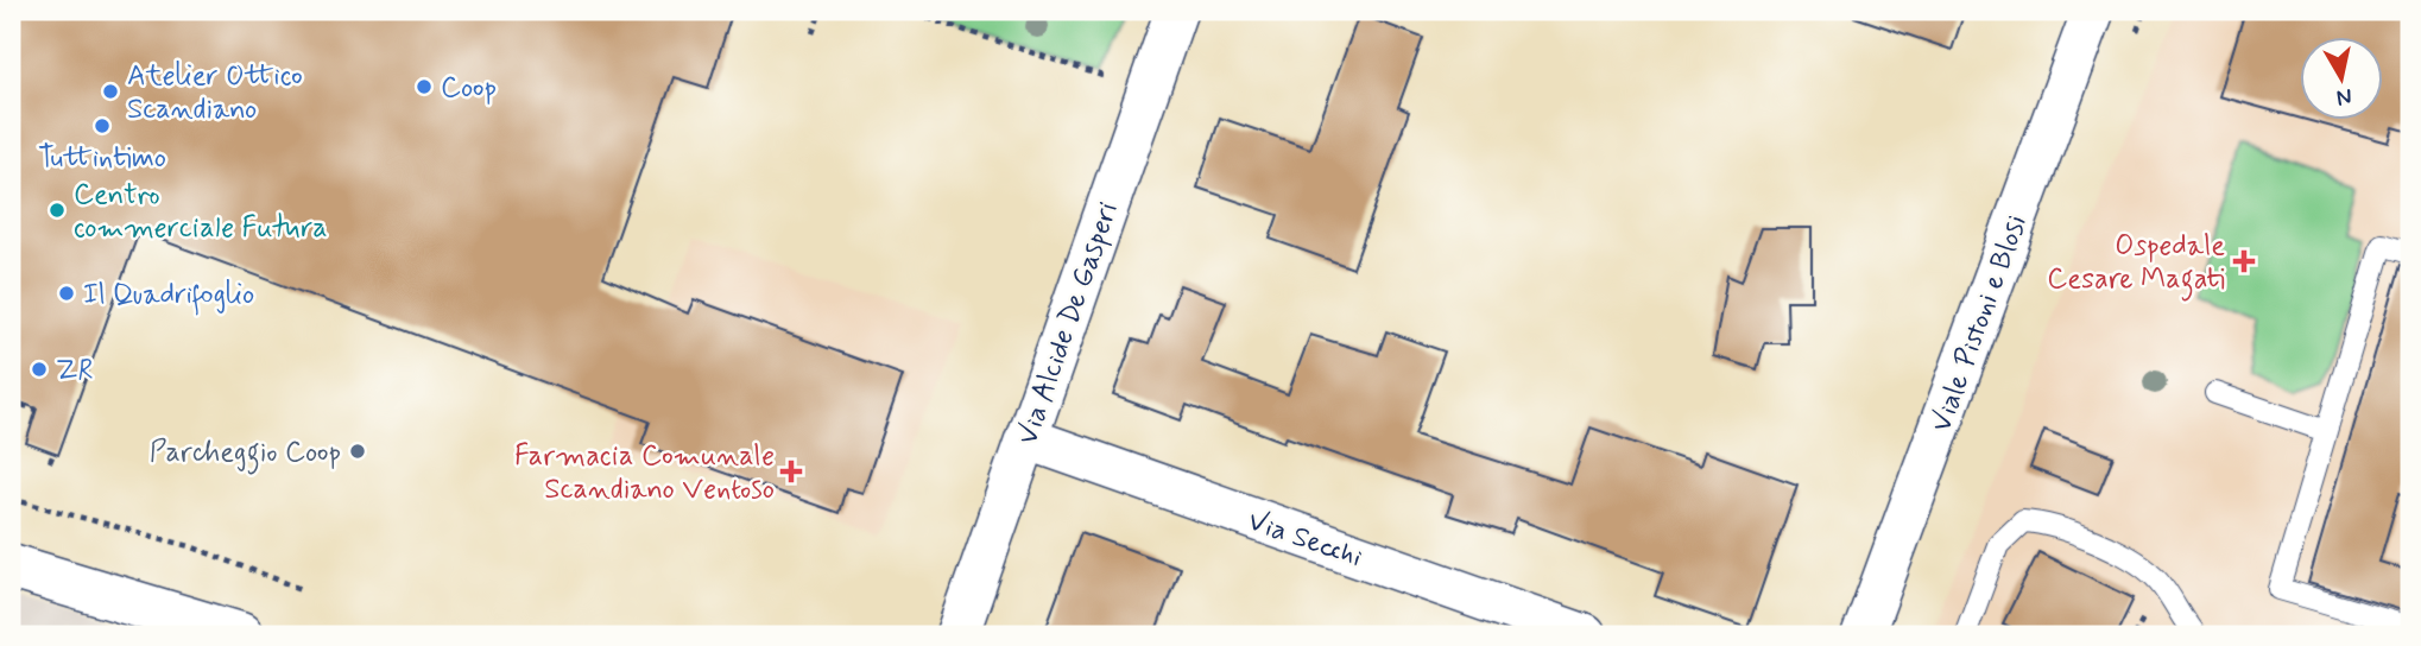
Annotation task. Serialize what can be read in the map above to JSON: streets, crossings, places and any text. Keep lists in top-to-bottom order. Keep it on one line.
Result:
{"streets":{"street":["Via Alcide De Gasperi","Viale Pistoni e Blosi","Via Secchi"]},"crossings":[["Via Alcide De Gasperi","Via Secchi"]],"places":{"other":["Coop","Atelier Ottico Scandiano","Tuttintimo","Centro commerciale Futura","Il Quadrifoglio","ZR","Parcheggio Coop"],"health":["Ospedale Cesare Magati","Farmacia Comunale Scandiano Ventoso"]},"north":"bottom"}
